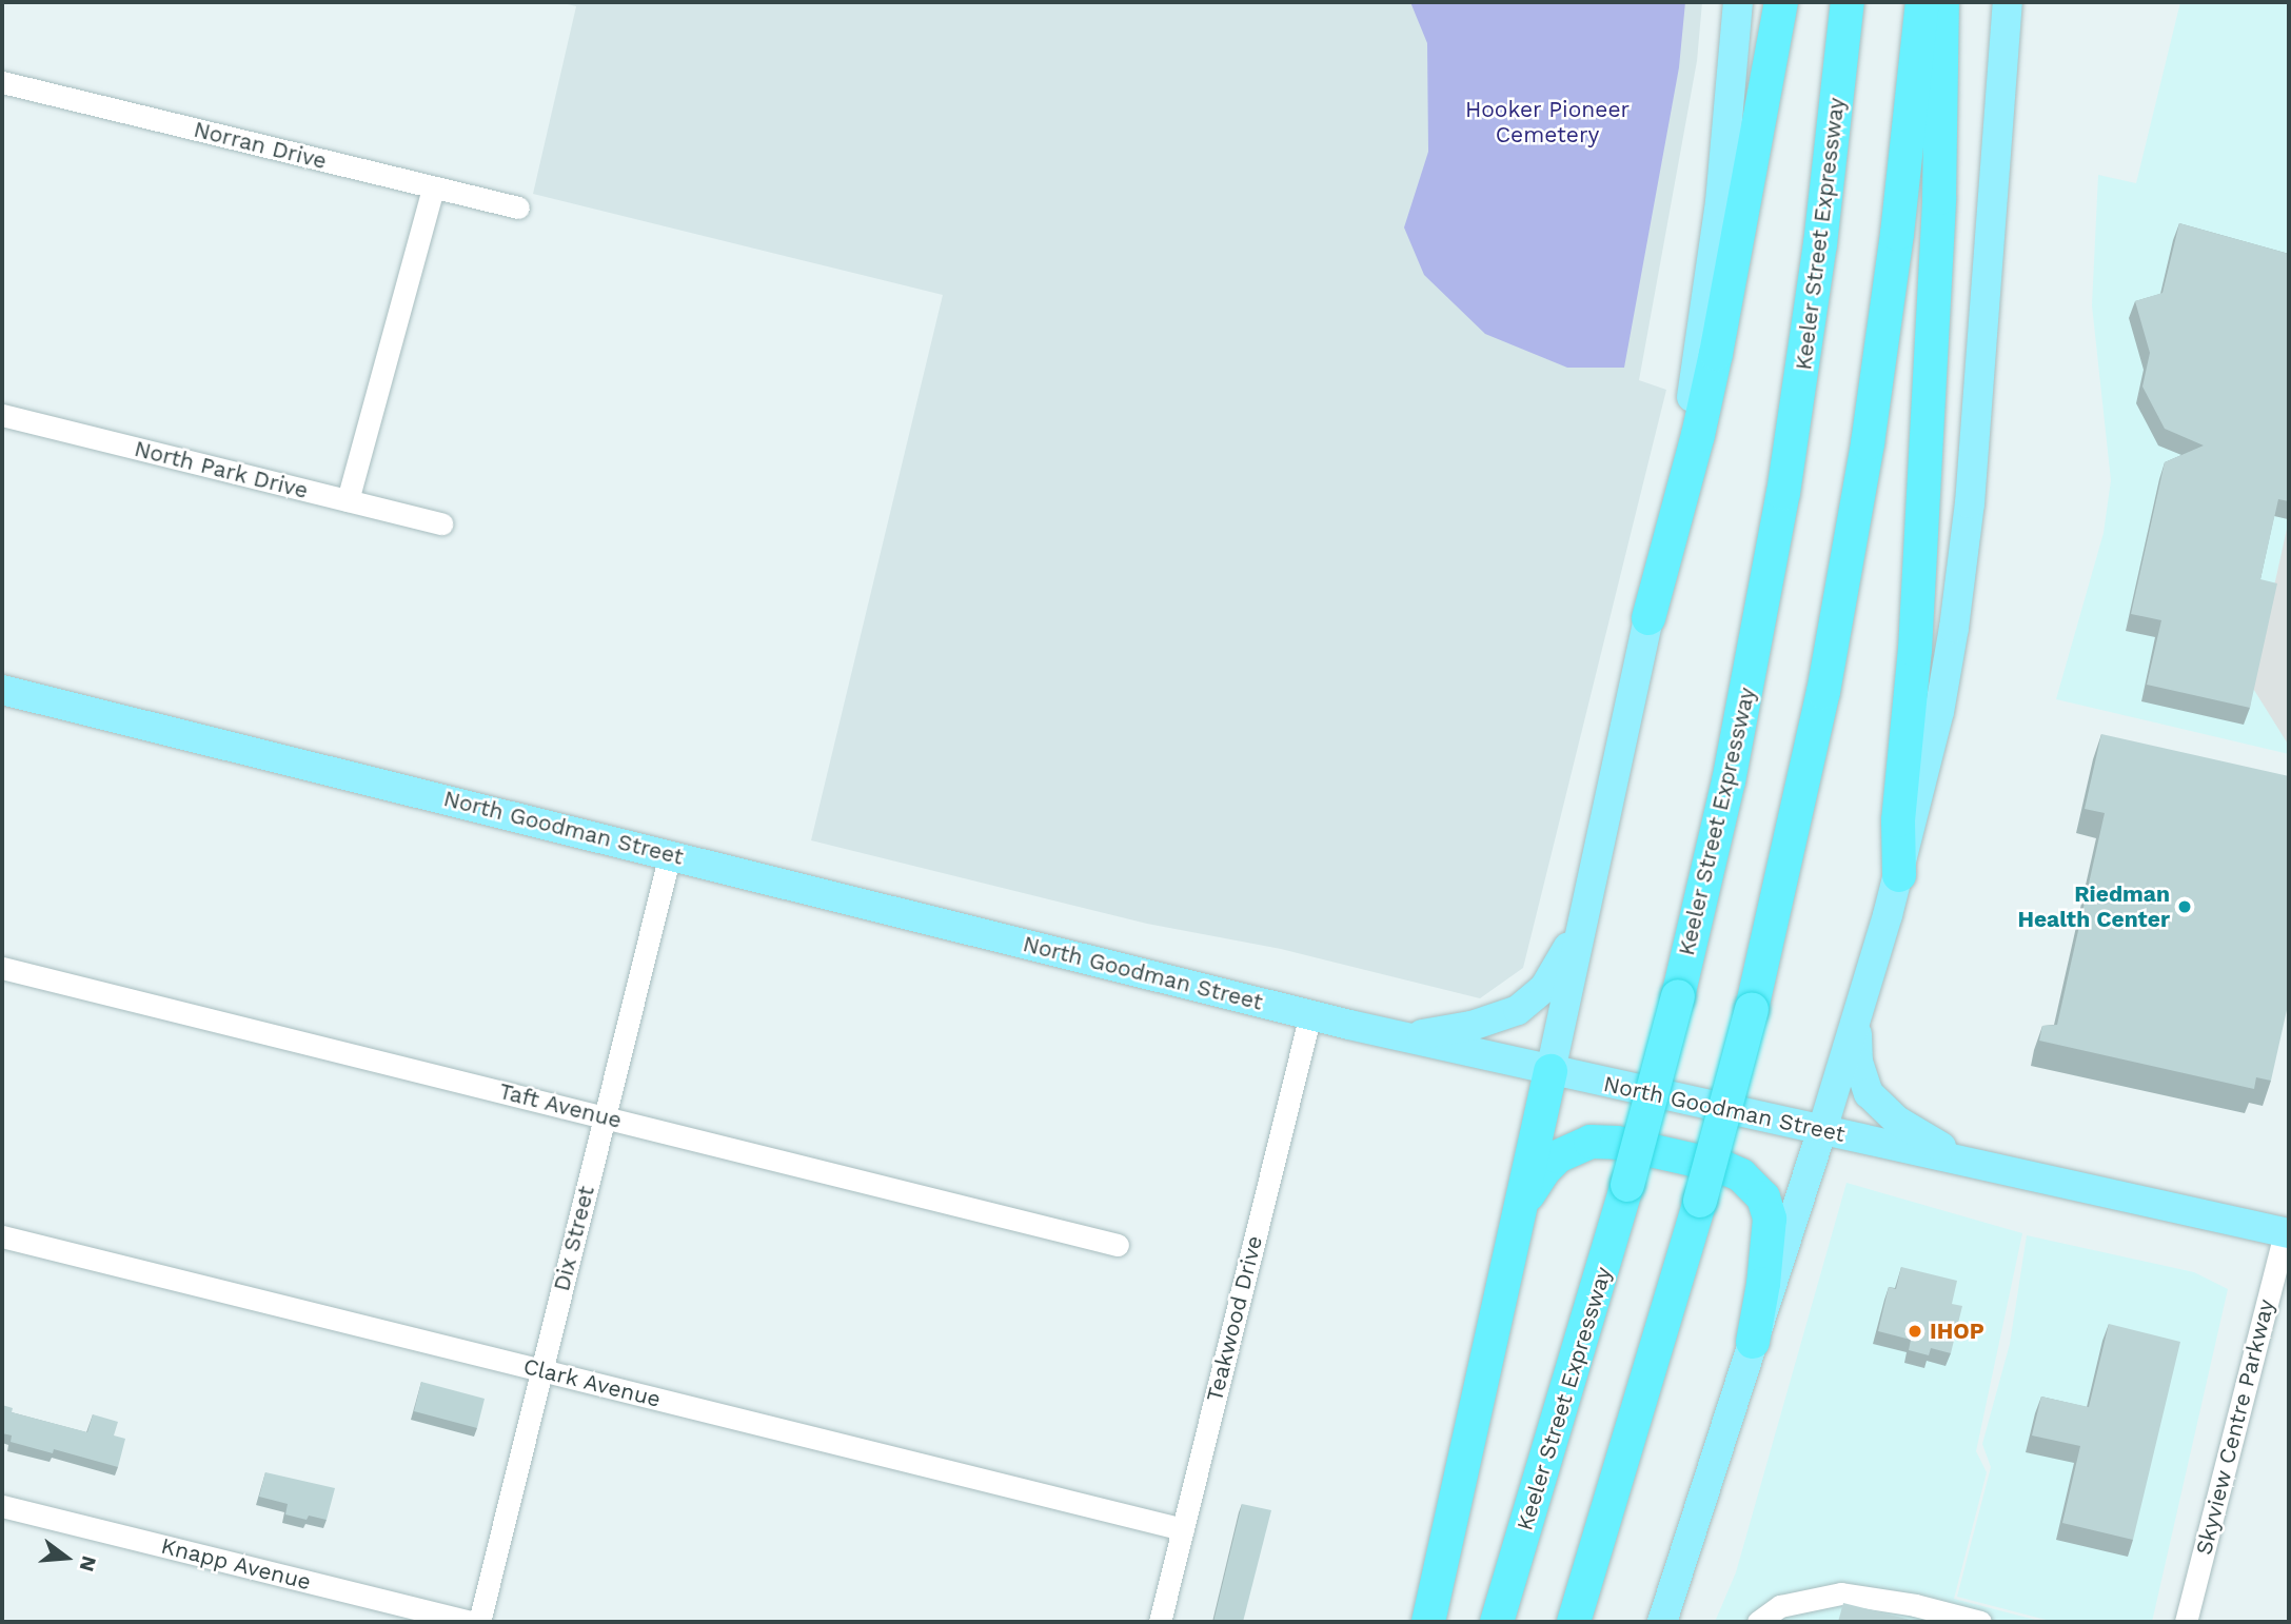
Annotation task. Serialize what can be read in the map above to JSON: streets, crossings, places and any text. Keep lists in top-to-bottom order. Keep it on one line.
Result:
{"streets":{"highway":["Keeler Street Expressway"],"main road":["North Goodman Street"],"street":["Norran Drive","North Park Drive","Taft Avenue","Dix Street","Teakwood Drive","Clark Avenue","Skyview Centre Parkway","Knapp Avenue"]},"crossings":[["North Goodman Street","Dix Street"],["North Goodman Street","Teakwood Drive"],["North Goodman Street","Skyview Centre Parkway"],["Taft Avenue","Dix Street"],["Dix Street","Clark Avenue"],["Teakwood Drive","Clark Avenue"]],"parks":["Hooker Pioneer Cemetery"],"places":["Riedman Health Center","IHOP"],"north":"right"}
